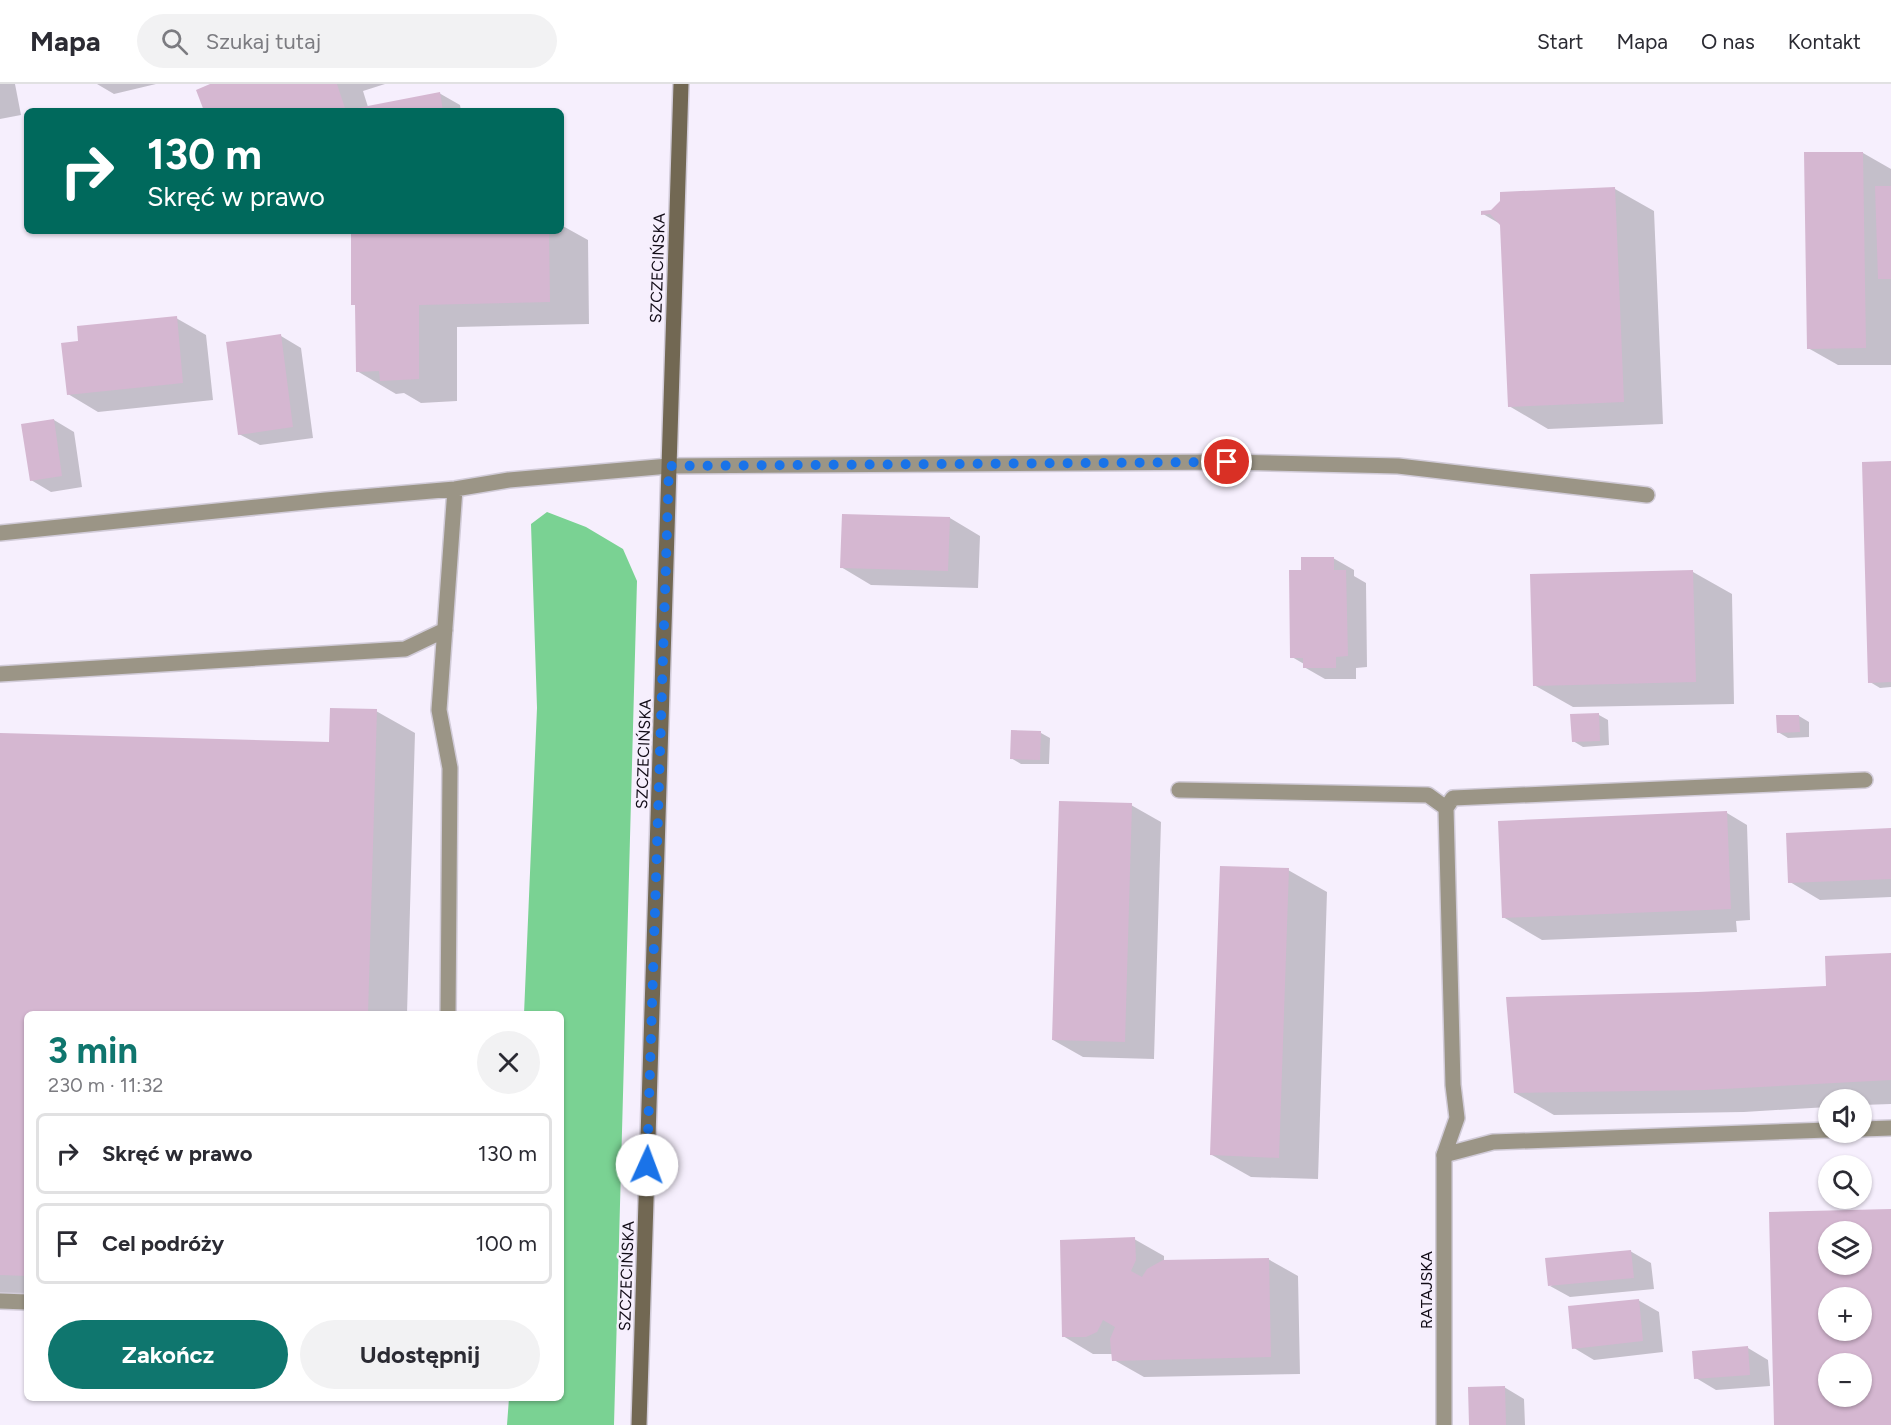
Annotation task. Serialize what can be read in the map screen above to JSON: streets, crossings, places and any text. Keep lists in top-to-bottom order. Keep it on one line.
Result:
{"streets":{"main road":["SZCZECIŃSKA"],"street":["RATAJSKA"]},"page":{"header":"Mapa","search":"Szukaj tutaj","nav":["Start","Mapa","O nas","Kontakt"],"turn":["130 m","Skręć w prawo"],"heading":["3 min","230 m · 11:32"],"map_buttons":["+","−"],"list":[{"name":"Skręć w prawo","value":"130 m"},{"name":"Cel podróży","value":"100 m"}],"buttons":["Zakończ","Udostępnij"]}}
